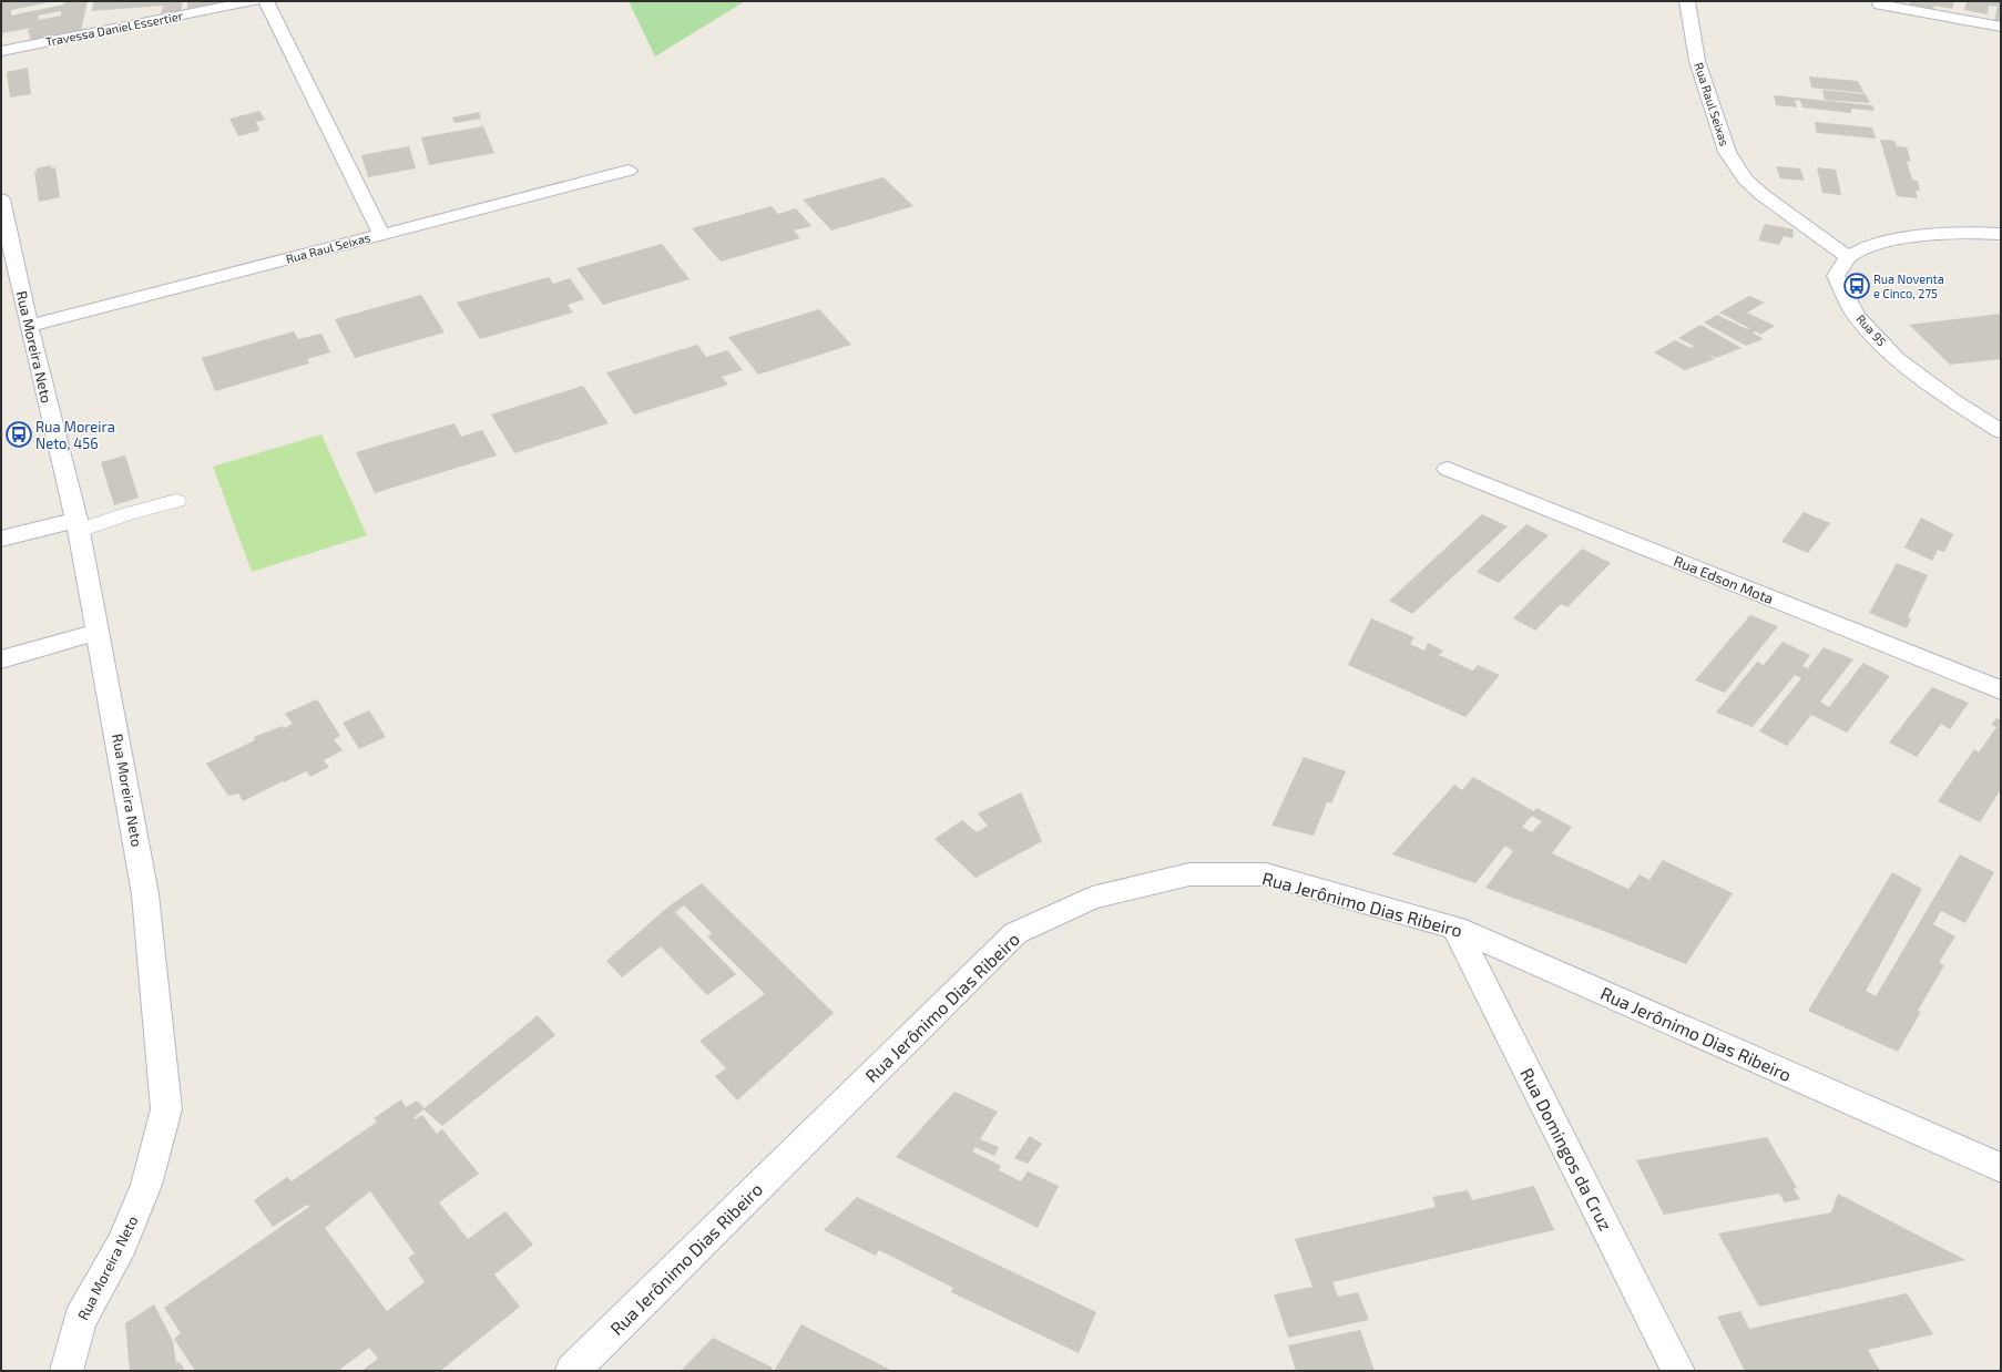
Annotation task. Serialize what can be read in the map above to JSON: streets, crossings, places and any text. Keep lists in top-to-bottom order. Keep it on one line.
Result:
{"streets":{"street":["Travessa Daniel Essertier","Rua Raul Seixas","Rua 95","Rua Moreira Neto","Rua Edson Mota","Rua Jerônimo Dias Ribeiro","Rua Domingos da Cruz"]},"crossings":[["Rua Raul Seixas","Rua 95"],["Rua Raul Seixas","Rua Moreira Neto"],["Rua Jerônimo Dias Ribeiro","Rua Domingos da Cruz"]],"places":{"bus stop":["Rua Noventa e Cinco, 275","Rua Moreira Neto, 456"]}}
